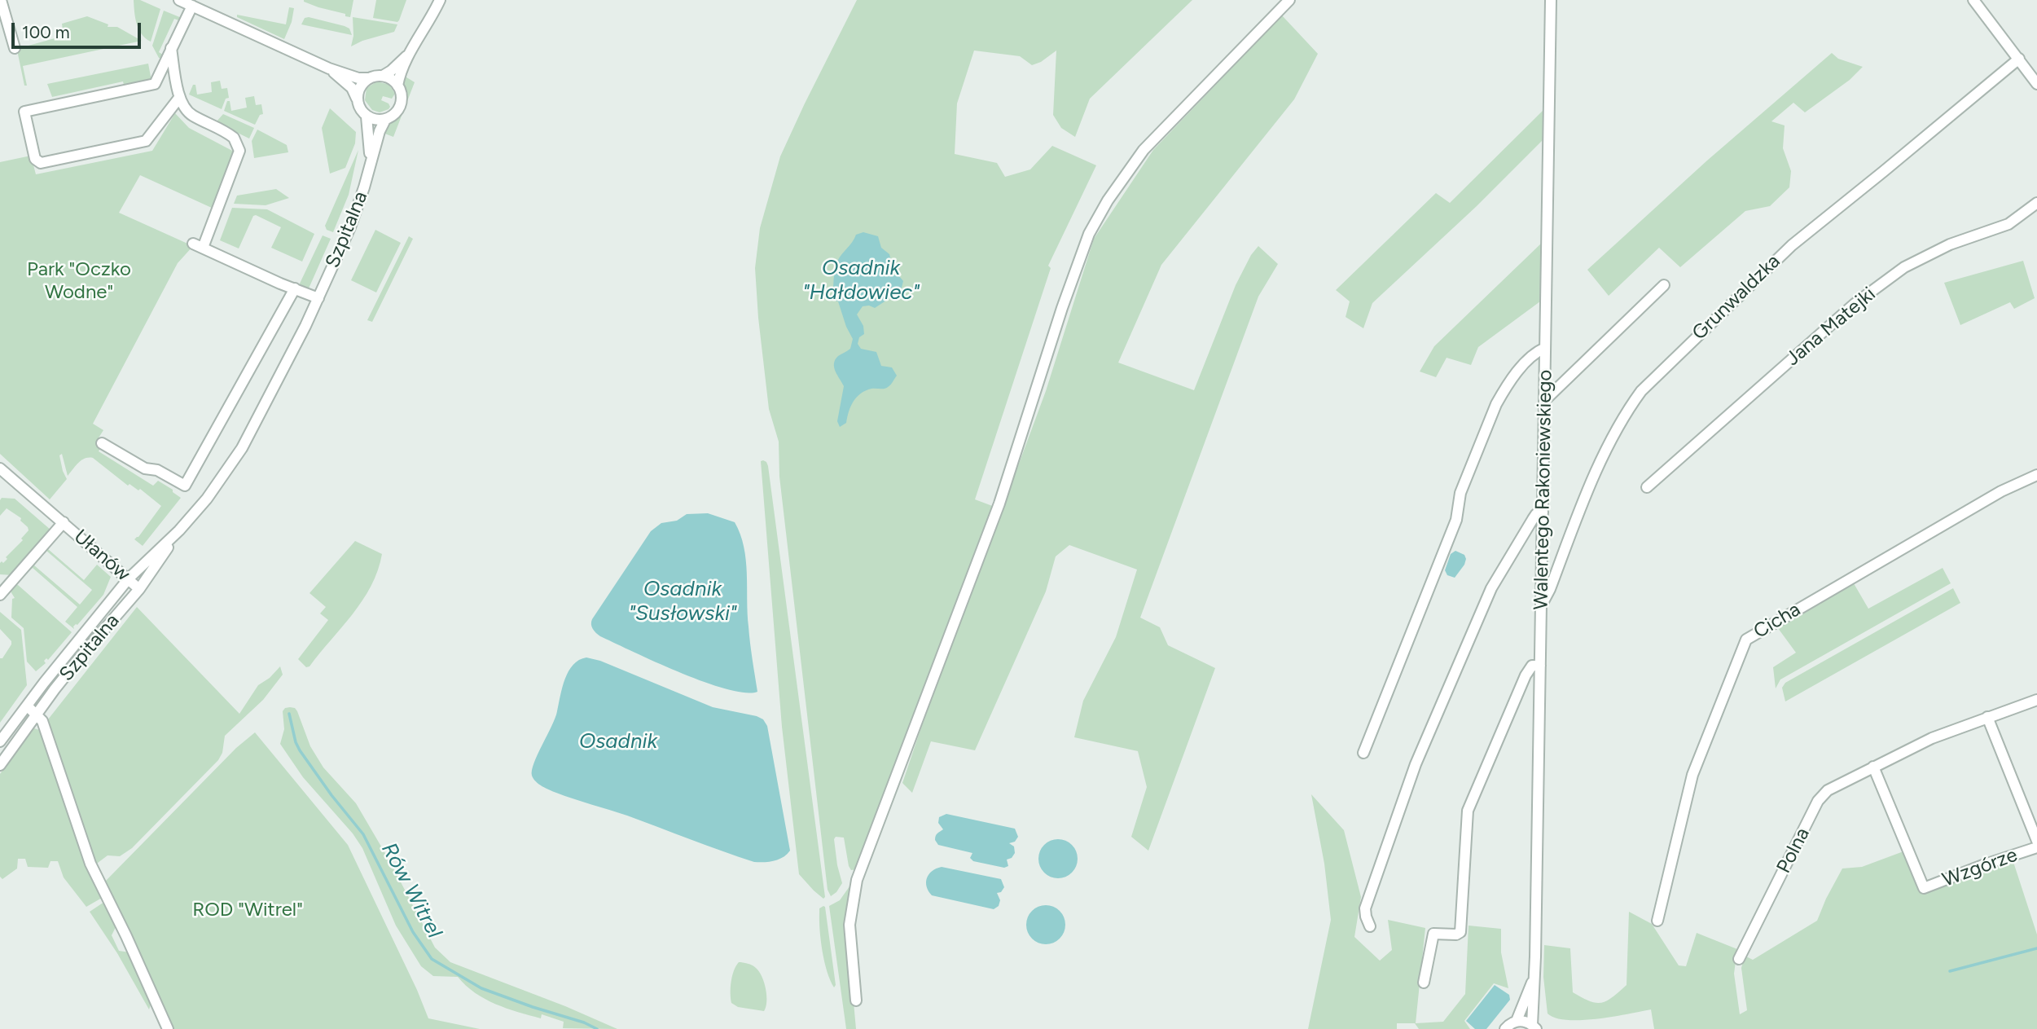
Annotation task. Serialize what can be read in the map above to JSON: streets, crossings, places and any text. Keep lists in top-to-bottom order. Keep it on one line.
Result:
{"streets":{"street":["Szpitalna","Grunwaldzka","Jana Matejki","Walentego Rakoniewskiego","Ułanów","Cicha","Polna","Wzgórze"]},"crossings":[["Szpitalna","Ułanów"],["Grunwaldzka","Walentego Rakoniewskiego"],["Polna","Wzgórze"]],"water":["Osadnik \"Hałdowiec\"","Osadnik \"Susłowski\"","Osadnik","Rów Witrel"],"parks":["Park \"Oczko Wodne\"","ROD \"Witrel\""],"scale_bar":"100 m"}
